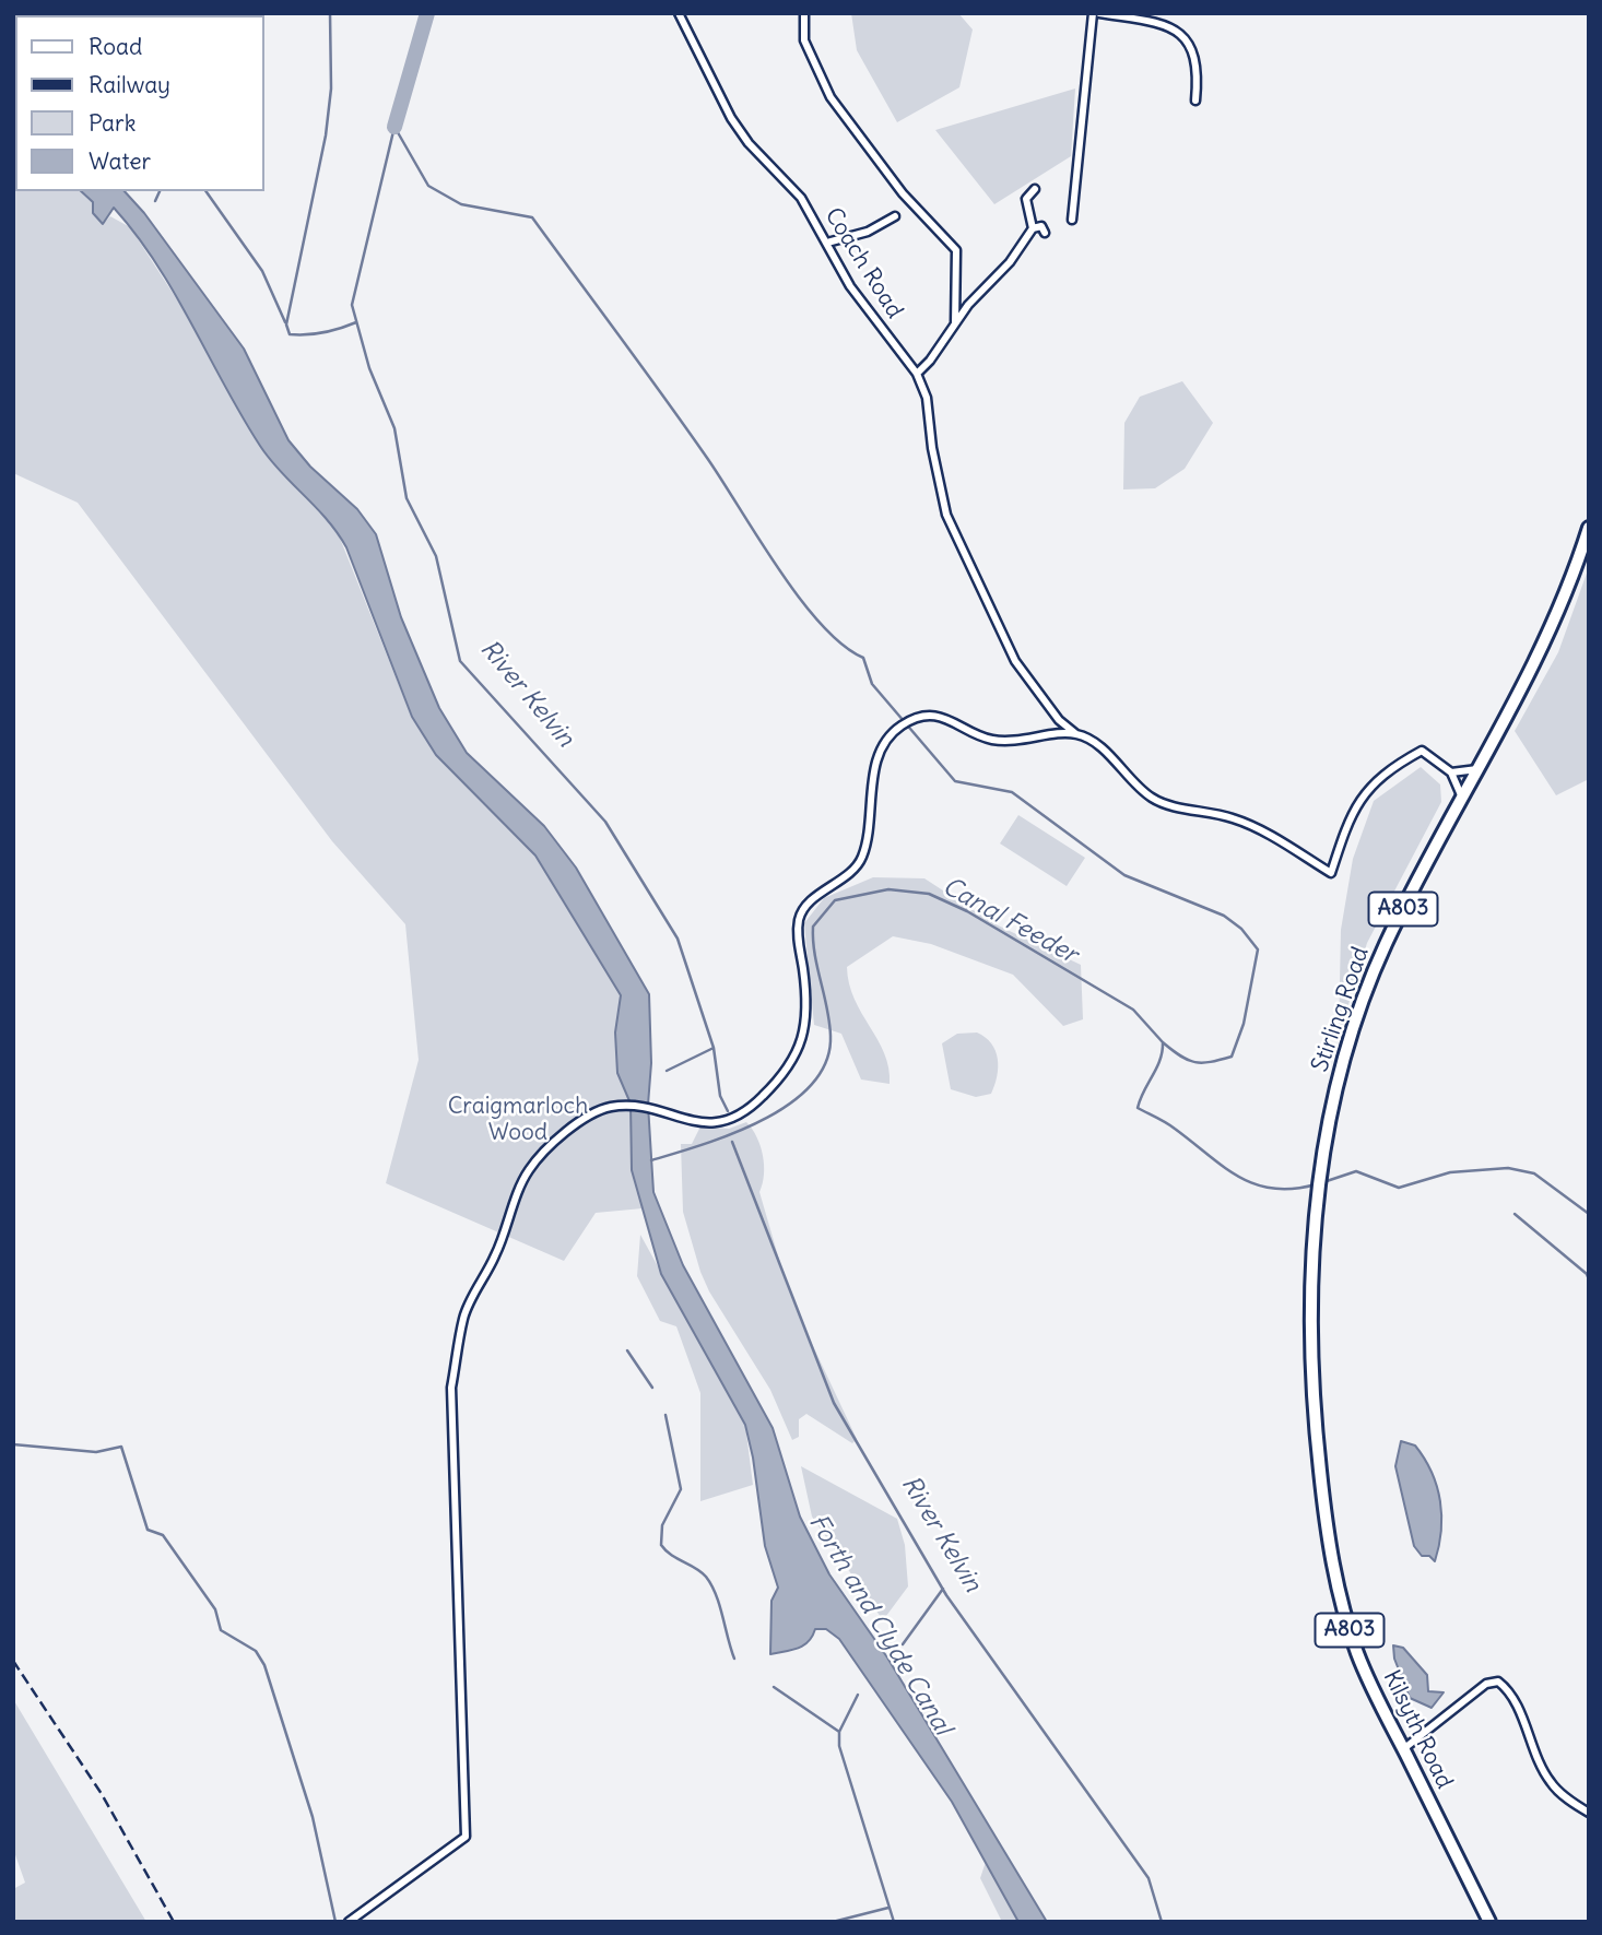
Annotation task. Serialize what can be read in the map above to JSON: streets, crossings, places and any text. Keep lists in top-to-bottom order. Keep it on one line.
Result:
{"streets":{"main road":["A803","Stirling Road","Kilsyth Road"],"street":["Coach Road"]},"crossings":[["Stirling Road","Kilsyth Road"]],"water":["River Kelvin","Canal Feeder","Forth and Clyde Canal"],"parks":["Craigmarloch Wood"],"legend":["Road","Railway","Park","Water"]}
